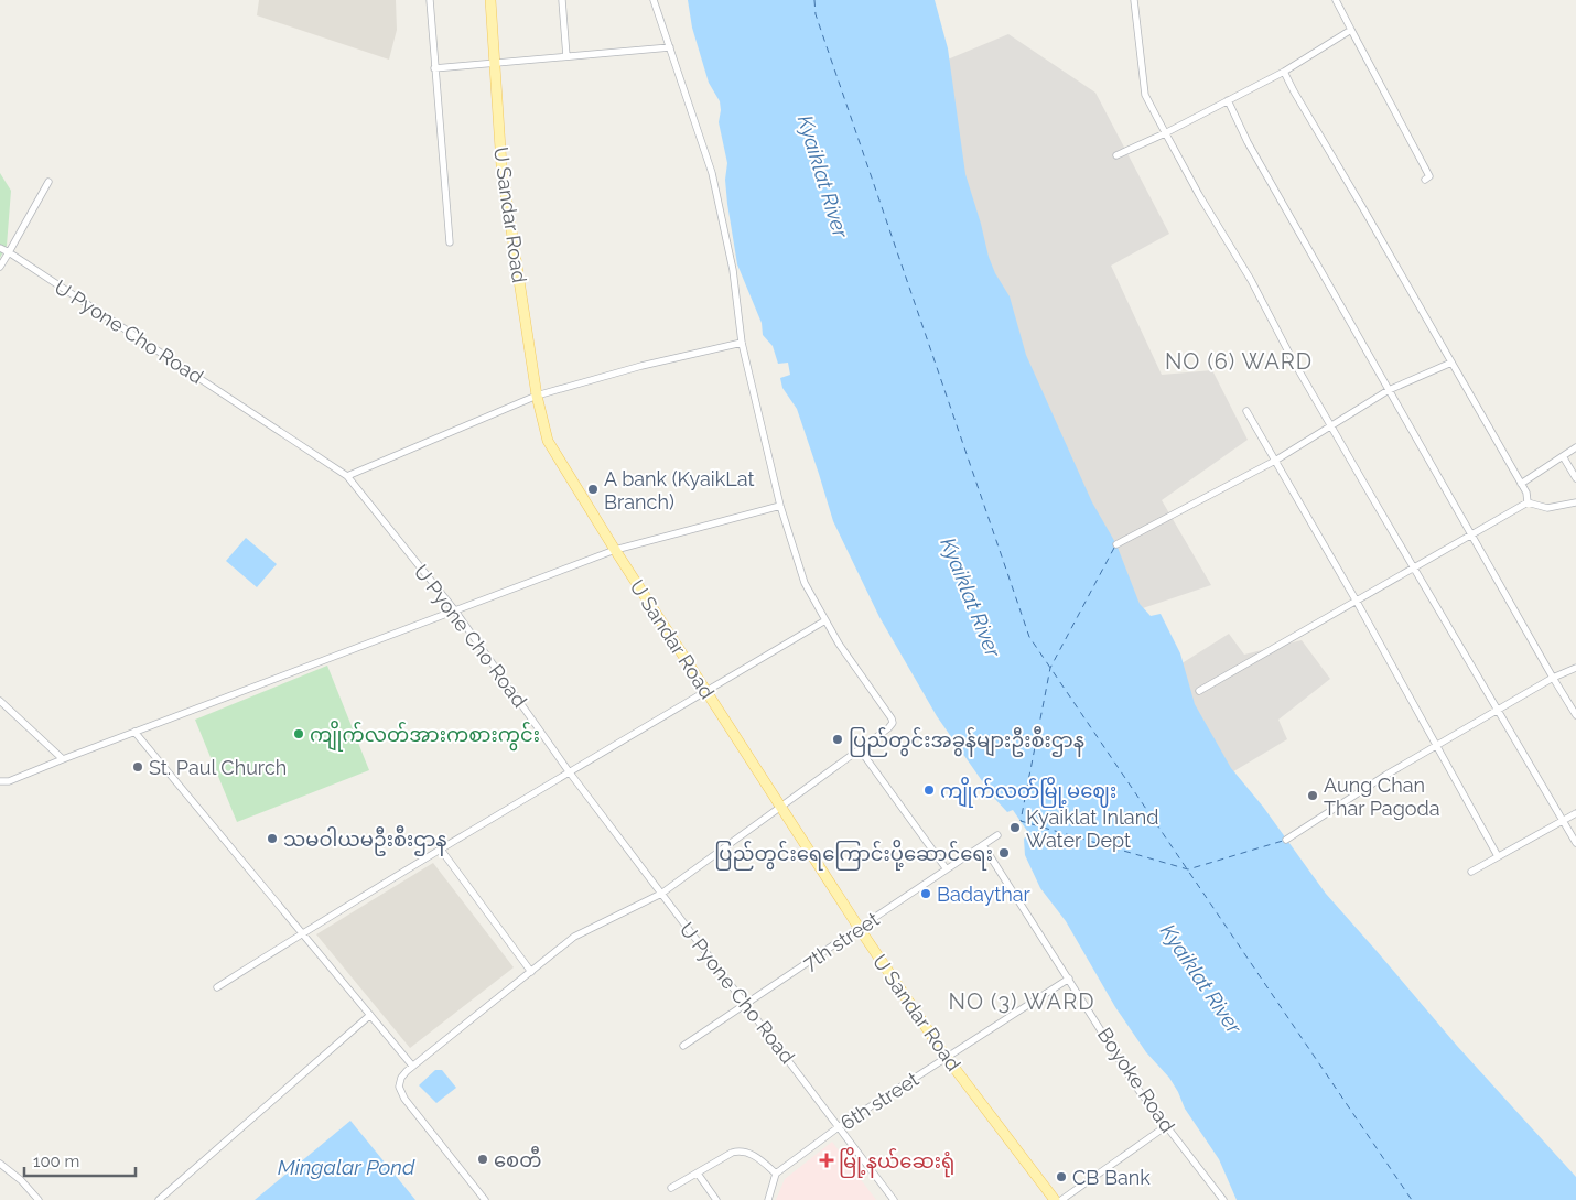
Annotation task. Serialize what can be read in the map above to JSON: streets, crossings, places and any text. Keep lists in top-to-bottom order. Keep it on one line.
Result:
{"streets":{"main road":["U Sandar Road"],"street":["U Pyone Cho Road","7th street","Boyoke Road","6th street"]},"crossings":[["U Sandar Road","7th street"],["U Sandar Road","6th street"],["U Pyone Cho Road","7th street"],["U Pyone Cho Road","6th street"],["7th street","Boyoke Road"],["Boyoke Road","6th street"]],"districts":["NO (6) WARD","NO (3) WARD"],"water":["Kyaiklat River","Mingalar Pond"],"places":{"other":["A bank (KyaikLat Branch)","ကျိုက်လတ်အားကစားကွင်း","ပြည်တွင်းအခွန်များဦးစီးဌာန","St. Paul Church","ကျိုက်လတ်မြို့မဈေး","Aung Chan Thar Pagoda","Kyaiklat Inland Water Dept","သမဝါယမဦးစီးဌာန","ပြည်တွင်းရေကြောင်းပို့ဆောင်ရေး","Badaythar","စေတီ","CB Bank"],"health":["မြို့နယ်ဆေးရုံ"]},"scale_bar":"100 m"}
